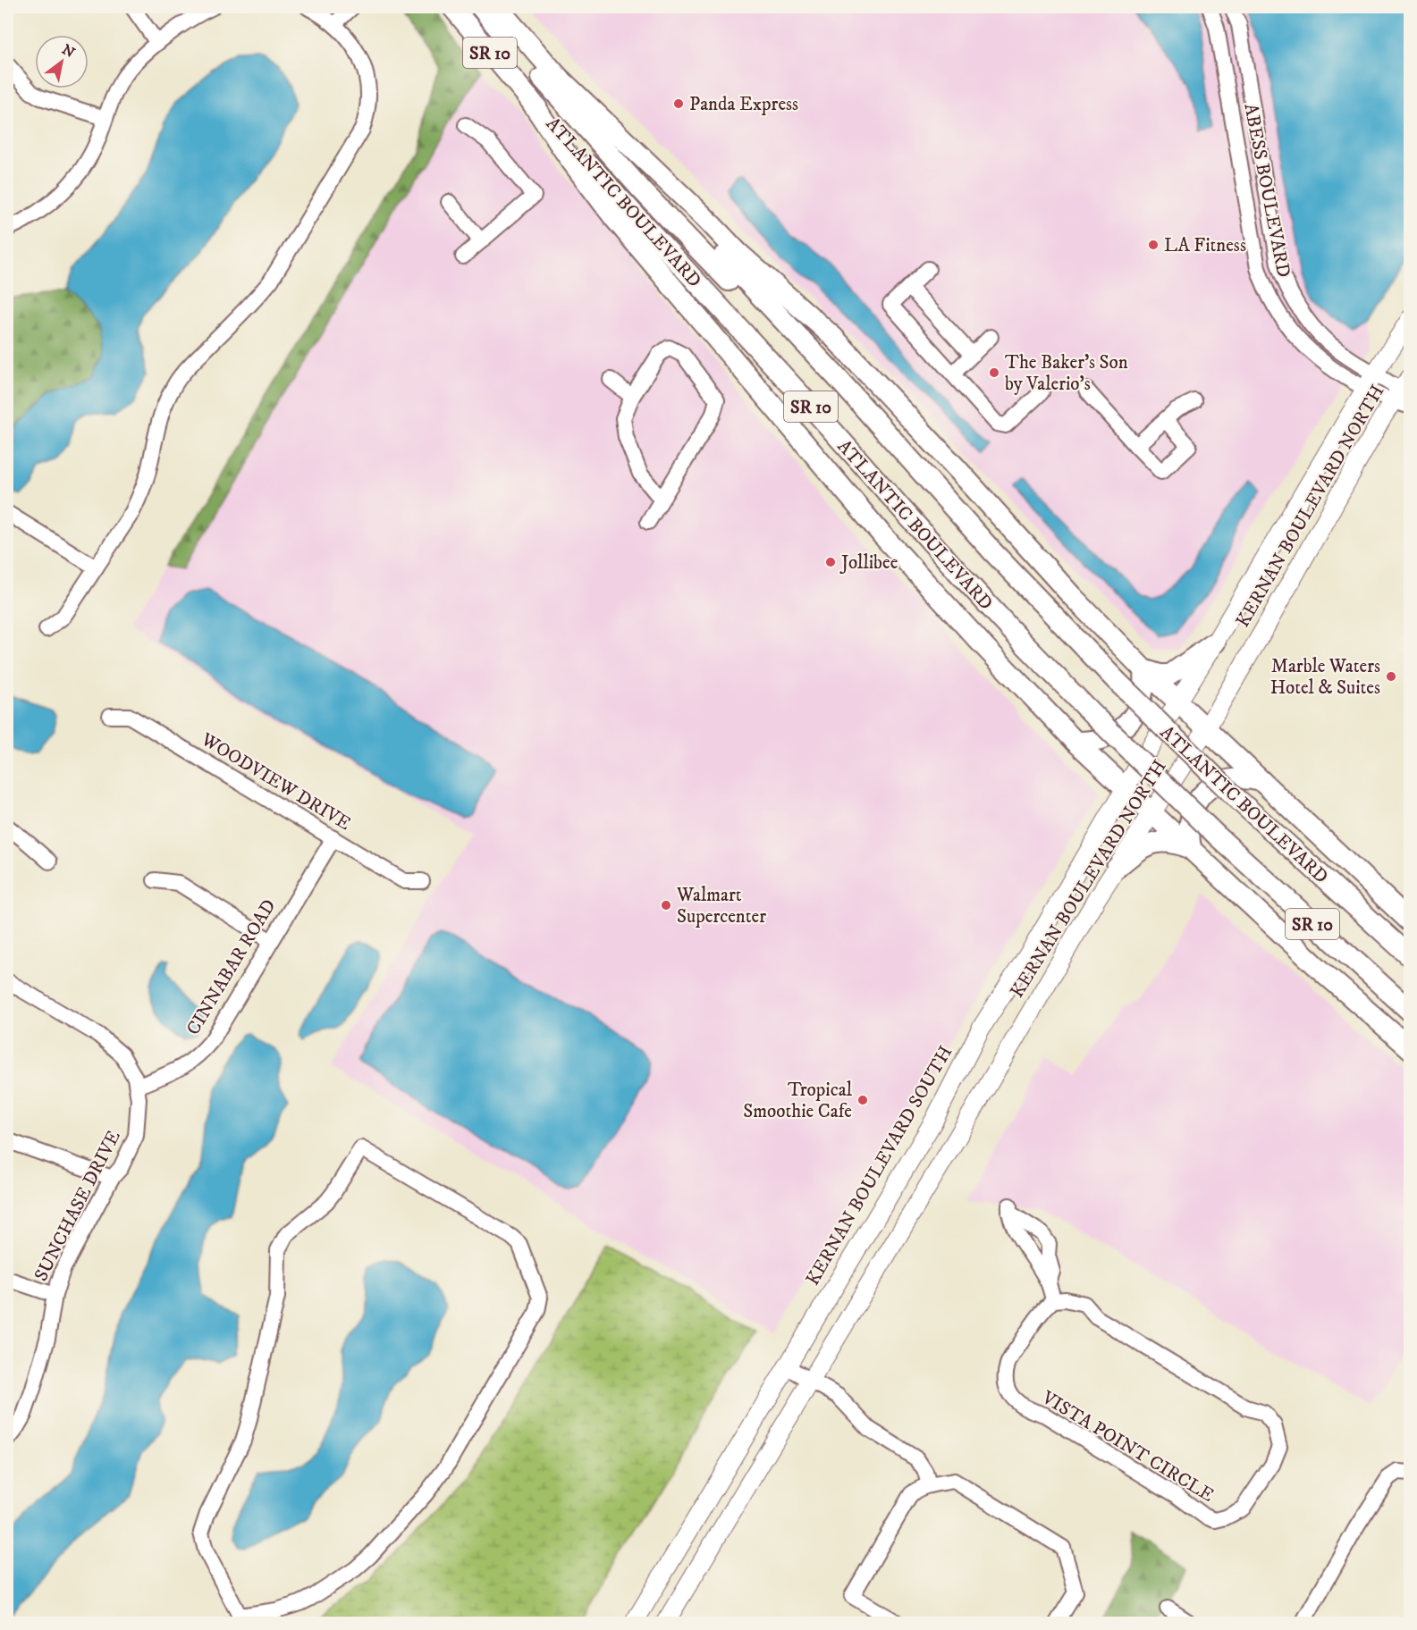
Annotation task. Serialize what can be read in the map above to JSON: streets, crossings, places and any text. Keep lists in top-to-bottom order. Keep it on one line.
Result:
{"streets":{"highway":["SR 10","ATLANTIC BOULEVARD"],"main road":["KERNAN BOULEVARD NORTH","KERNAN BOULEVARD SOUTH"],"street":["ABESS BOULEVARD","WOODVIEW DRIVE","CINNABAR ROAD","SUNCHASE DRIVE","VISTA POINT CIRCLE"]},"crossings":[["ABESS BOULEVARD","KERNAN BOULEVARD NORTH"],["KERNAN BOULEVARD NORTH","KERNAN BOULEVARD SOUTH"],["WOODVIEW DRIVE","CINNABAR ROAD"],["CINNABAR ROAD","SUNCHASE DRIVE"]],"places":["Panda Express","LA Fitness","The Baker's Son by Valerio's","Jollibee","Marble Waters Hotel & Suites","Walmart Supercenter","Tropical Smoothie Cafe"],"north":"top right"}
